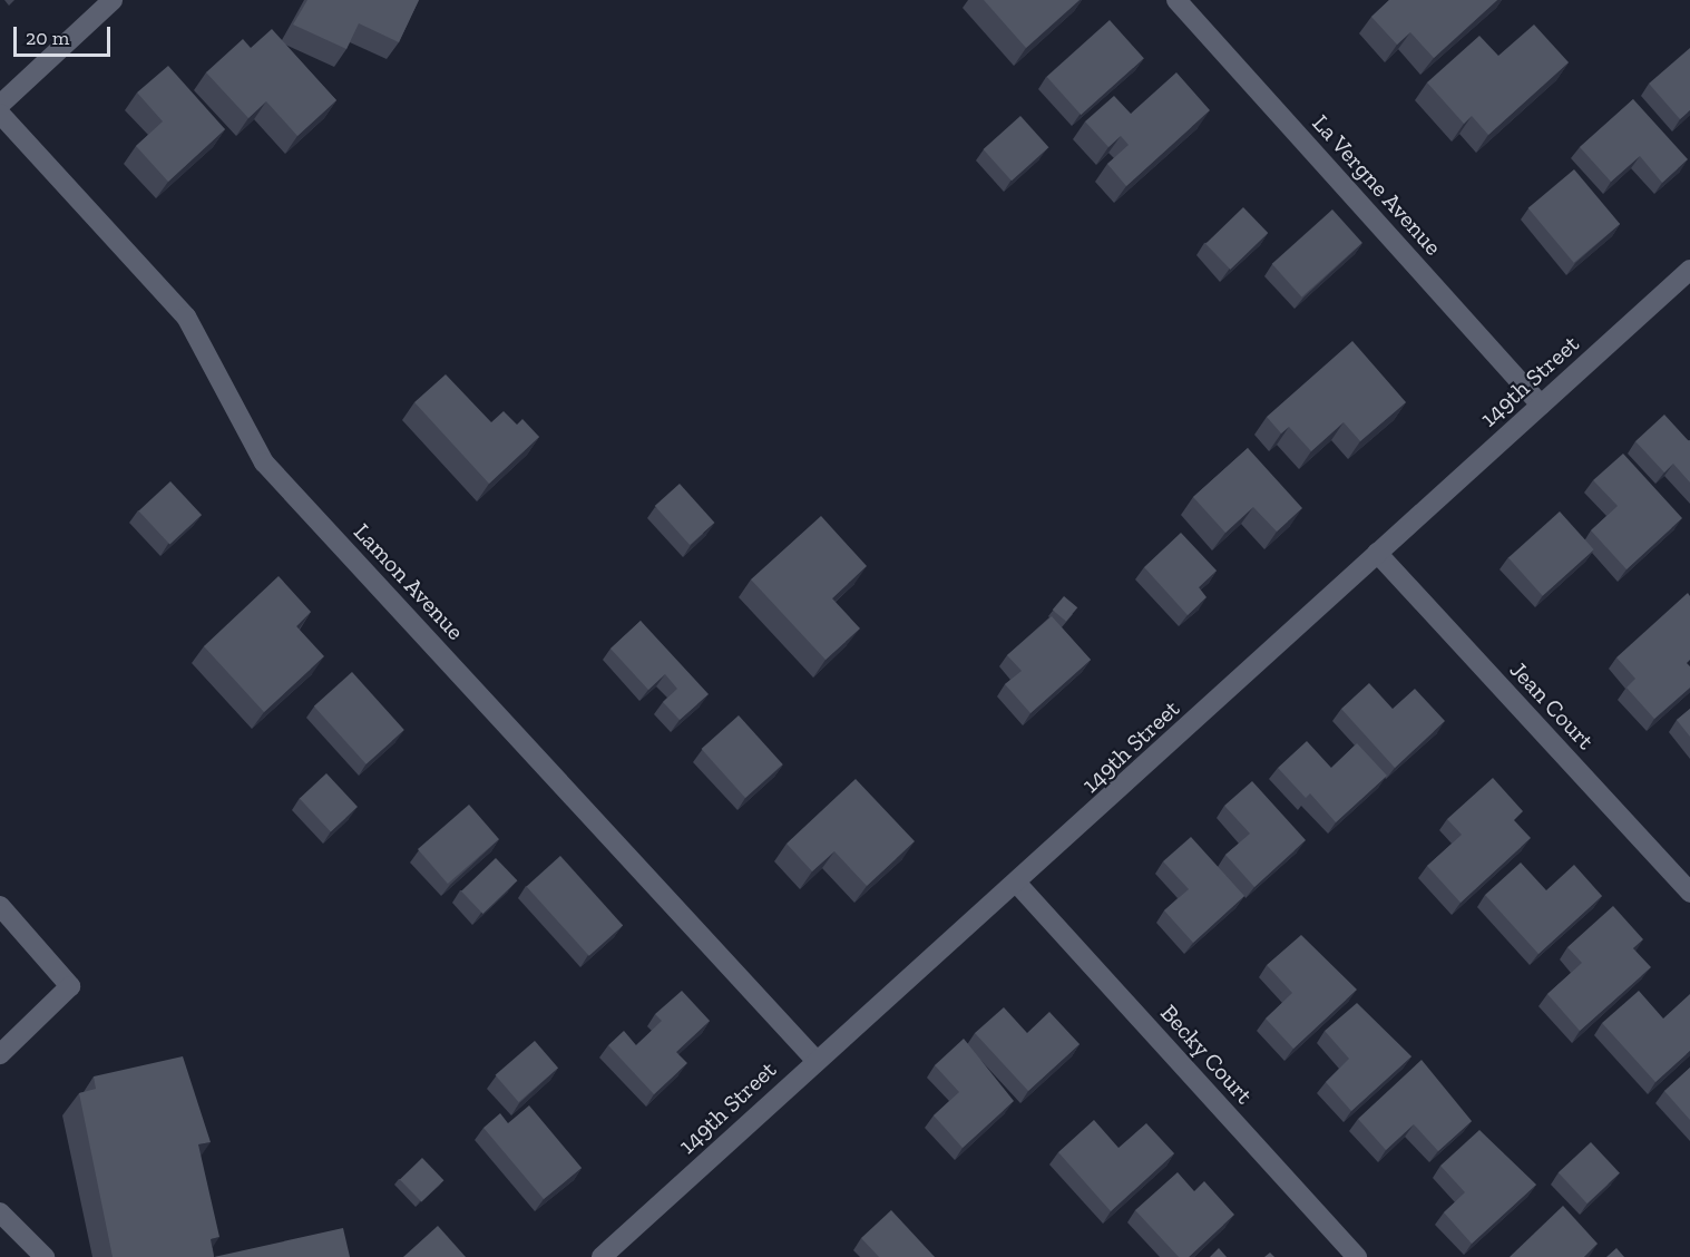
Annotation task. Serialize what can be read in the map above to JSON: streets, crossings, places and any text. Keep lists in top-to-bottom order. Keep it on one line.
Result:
{"streets":{"street":["La Vergne Avenue","149th Street","Lamon Avenue","Jean Court","Becky Court"]},"crossings":[["La Vergne Avenue","149th Street"],["149th Street","Lamon Avenue"],["149th Street","Jean Court"],["149th Street","Becky Court"]],"scale_bar":"20 m"}
